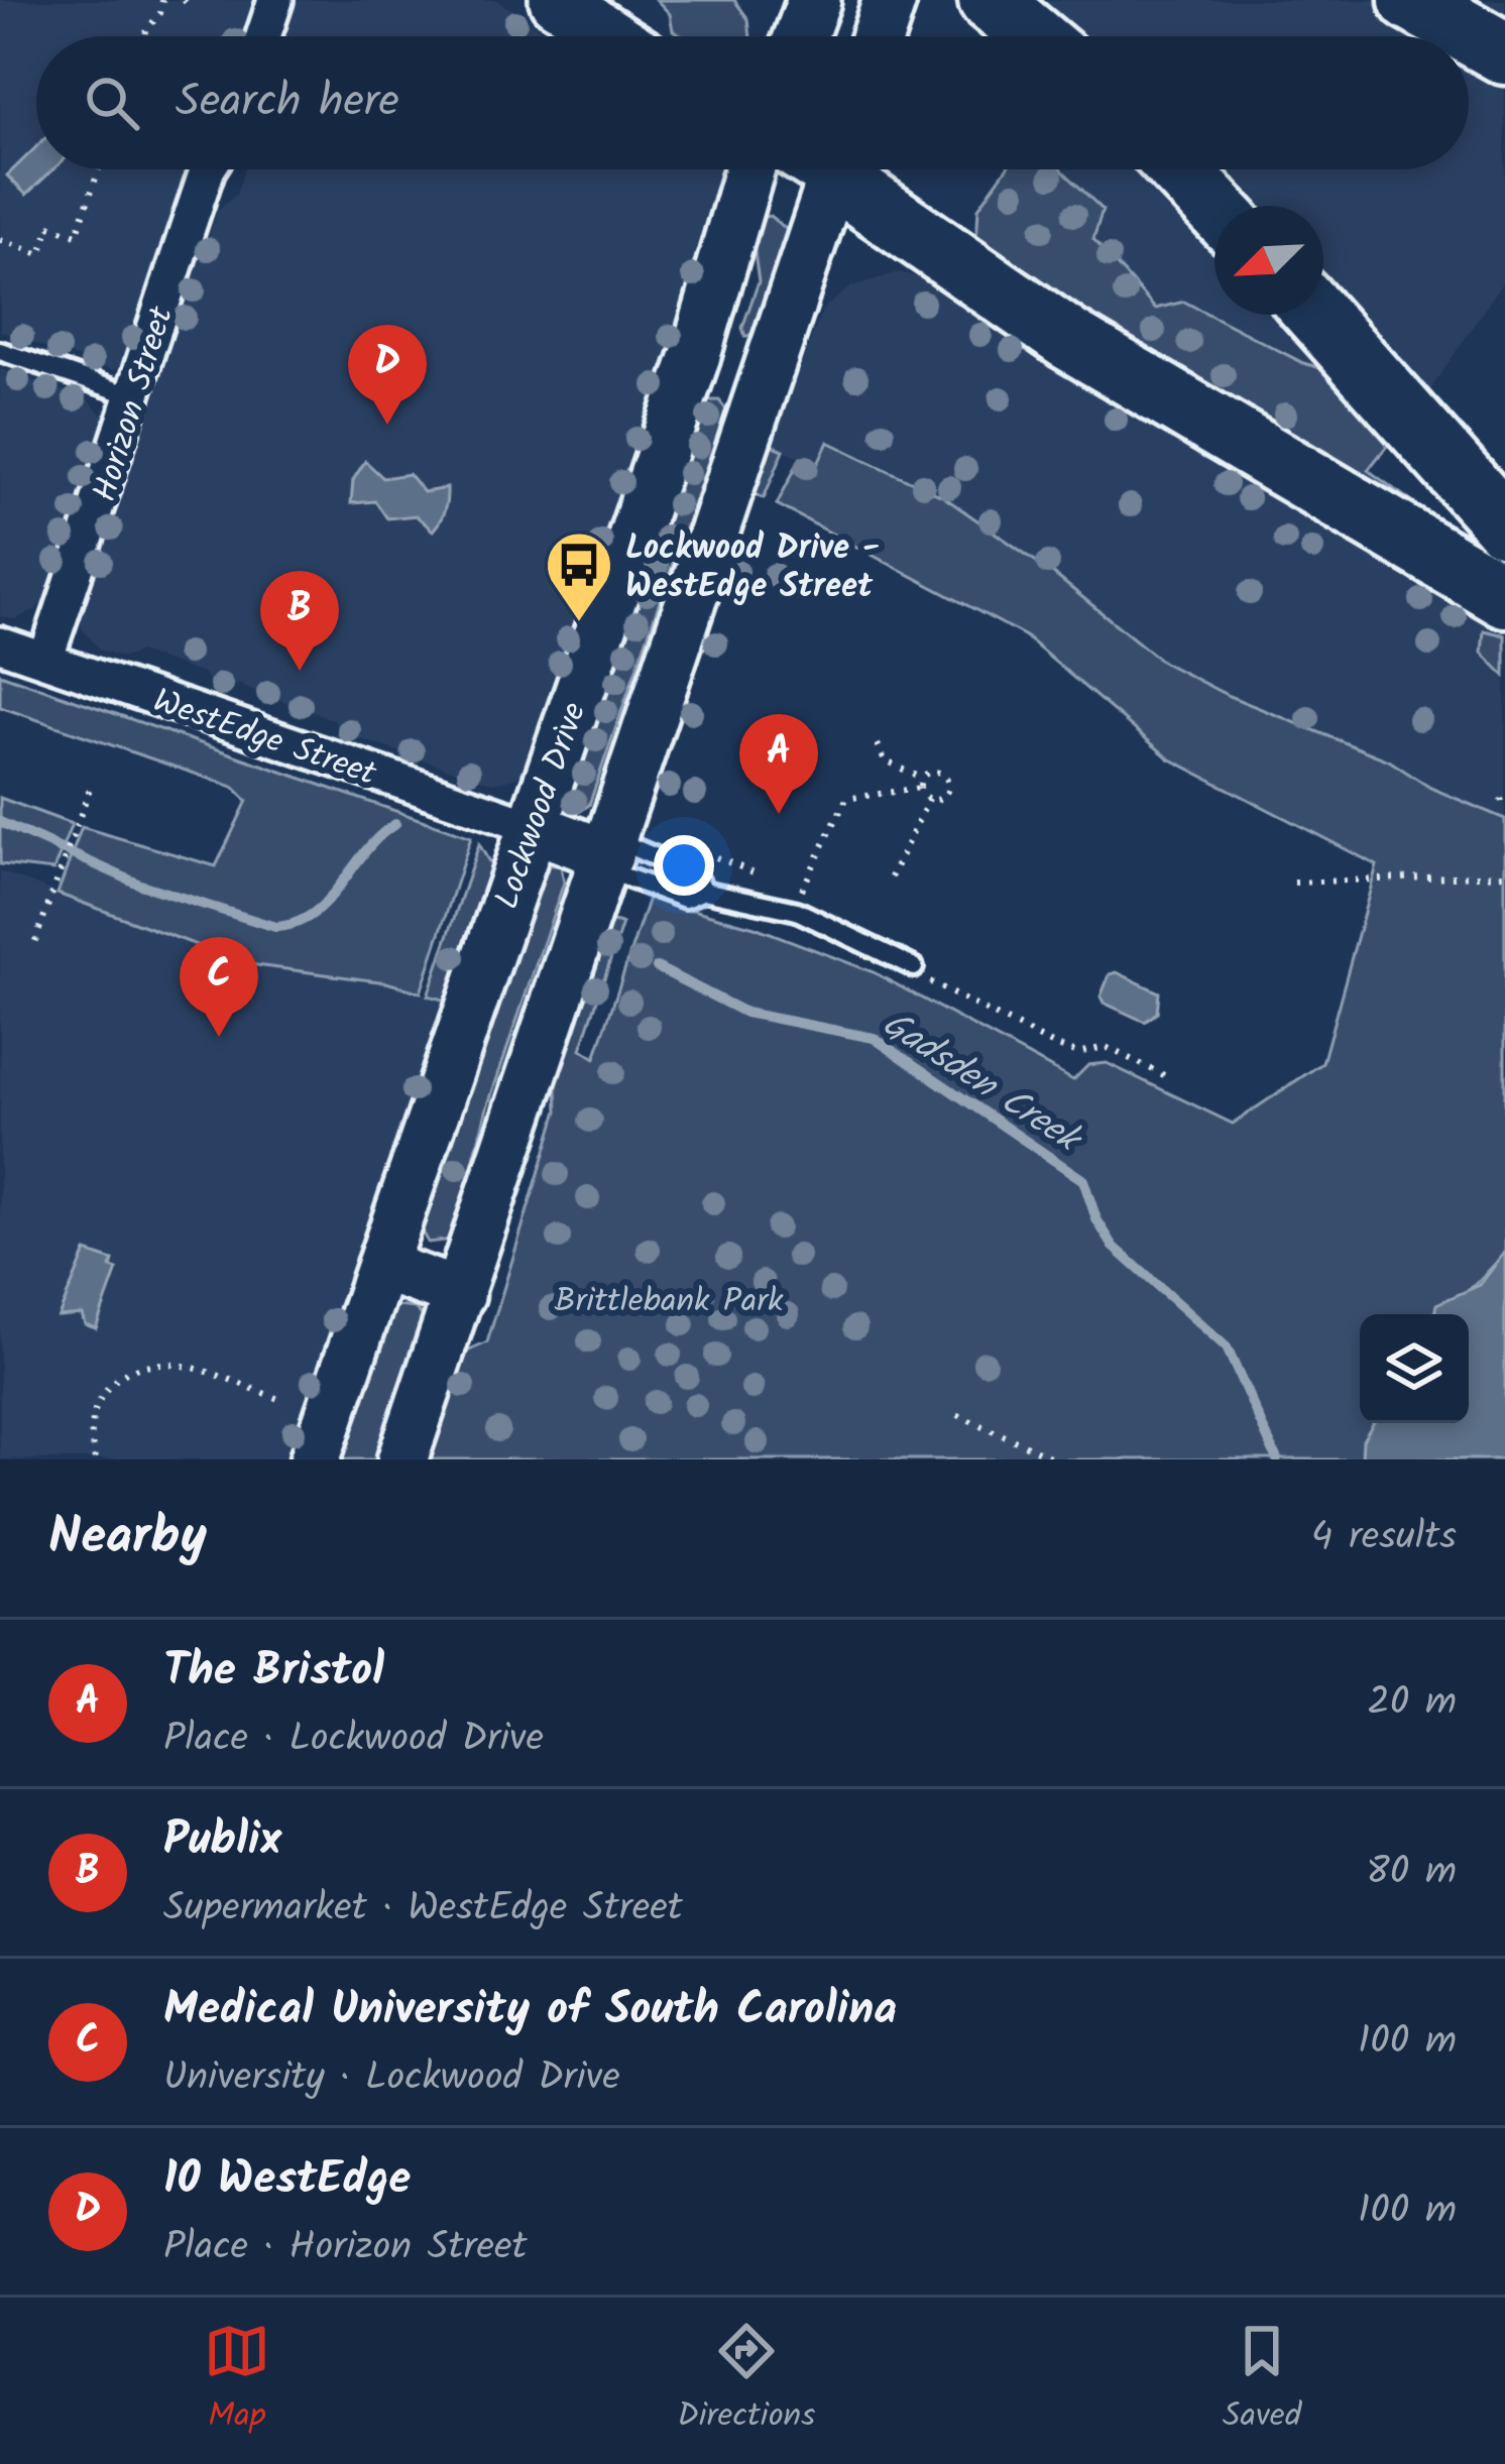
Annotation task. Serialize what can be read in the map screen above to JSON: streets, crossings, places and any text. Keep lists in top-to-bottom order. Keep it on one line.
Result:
{"streets":{"main road":["Lockwood Drive"],"street":["Horizon Street","WestEdge Street"]},"crossings":[["Horizon Street","WestEdge Street"],["WestEdge Street","Lockwood Drive"]],"water":["Gadsden Creek"],"parks":["Brittlebank Park"],"places":{"bus stop":["Lockwood Drive - WestEdge Street"]},"north":"bottom left","page":{"search":"Search here","pins":["D","B","A","C"],"heading":["Nearby","4 results"],"list":[{"mark":"A","name":"The Bristol","note":"Place · Lockwood Drive","value":"20 m"},{"mark":"B","name":"Publix","note":"Supermarket · WestEdge Street","value":"80 m"},{"mark":"C","name":"Medical University of South Carolina","note":"University · Lockwood Drive","value":"100 m"},{"mark":"D","name":"10 WestEdge","note":"Place · Horizon Street","value":"100 m"}],"nav":["Map","Directions","Saved"]}}
